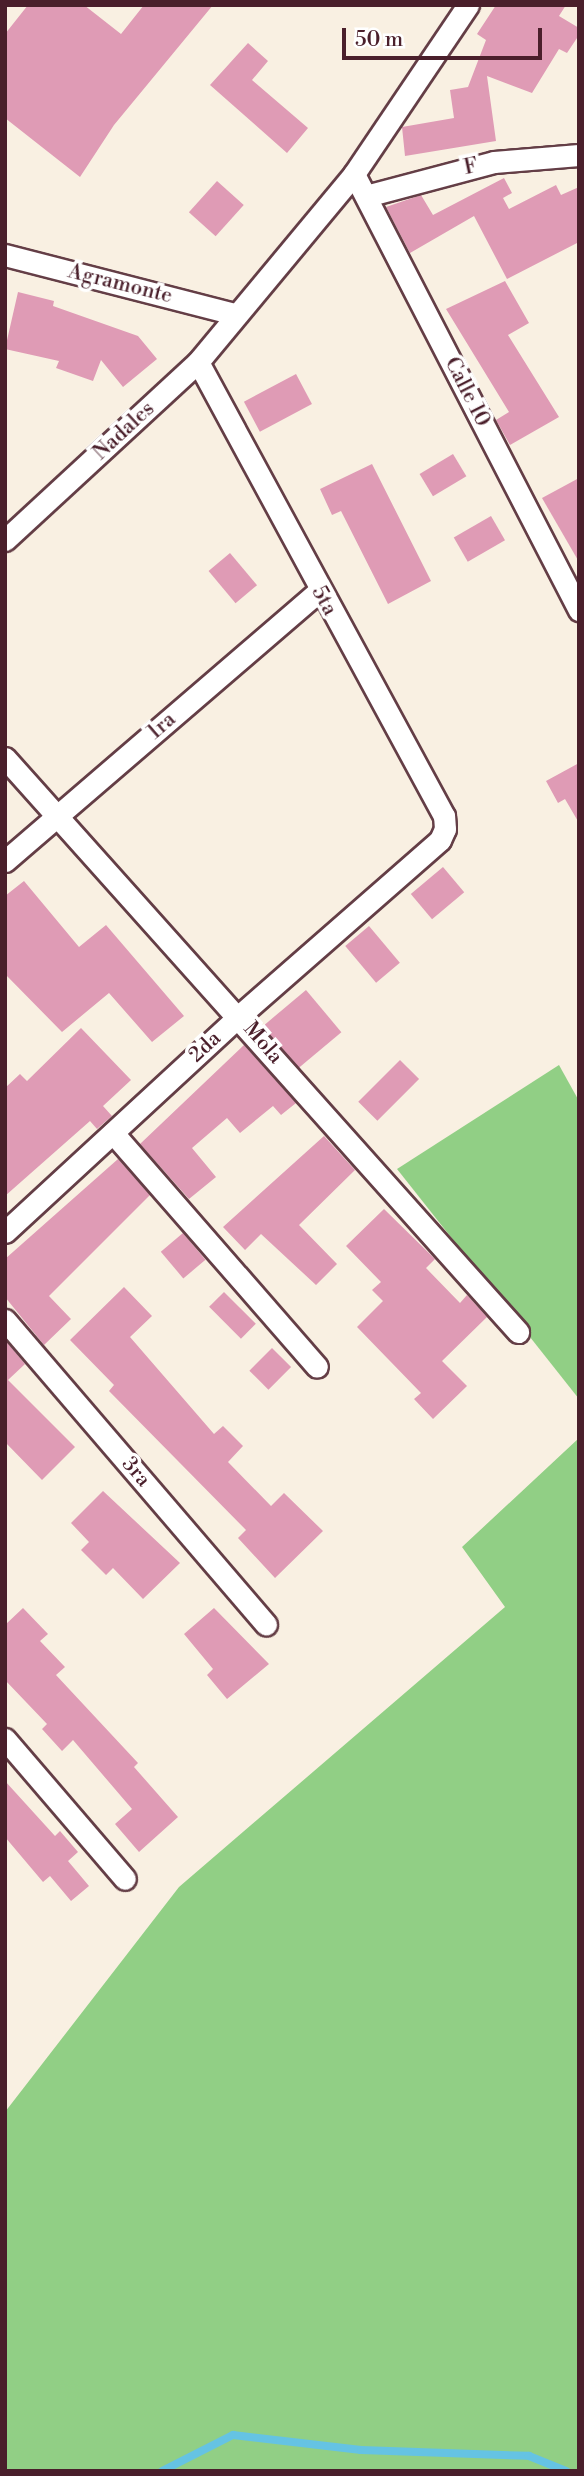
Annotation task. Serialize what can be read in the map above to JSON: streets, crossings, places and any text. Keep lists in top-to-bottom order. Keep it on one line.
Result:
{"streets":{"street":["F","Agramonte","Calle 10","Nadales","5ta","1ra","Mola","2da","3ra"]},"crossings":[["F","Calle 10"],["Agramonte","Nadales"],["Calle 10","Nadales"],["Nadales","5ta"],["5ta","1ra"],["5ta","2da"],["1ra","Mola"],["Mola","2da"]],"scale_bar":"50 m"}
